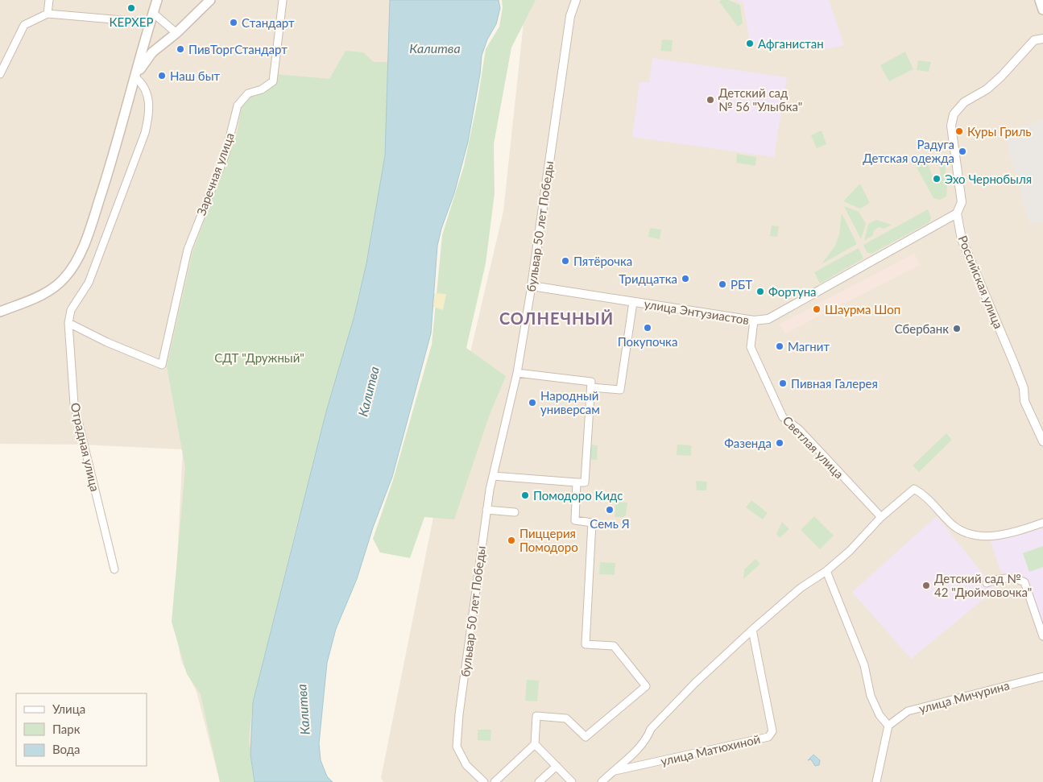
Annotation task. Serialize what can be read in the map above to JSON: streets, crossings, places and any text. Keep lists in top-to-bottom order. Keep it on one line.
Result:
{"streets":{"street":["Заречная улица","бульвар 50 лет Победы","Российская улица","улица Энтузиастов","Отрадная улица","Светлая улица","улица Мичурина","улица Матюхиной"]},"crossings":[["Заречная улица","Отрадная улица"],["бульвар 50 лет Победы","улица Энтузиастов"],["Российская улица","улица Энтузиастов"],["улица Энтузиастов","Светлая улица"]],"districts":["СОЛНЕЧНЫЙ"],"water":["Калитва"],"parks":["СДТ \"Дружный\""],"places":["КЕРХЕР","Стандарт","Афганистан","ПивТоргСтандарт","Наш быт","Детский сад № 56 \"Улыбка\"","Куры Гриль","Радуга Детская одежда","Эхо Чернобыля","Пятёрочка","Тридцатка","РБТ","Фортуна","Шаурма Шоп","Покупочка","Сбербанк","Магнит","Пивная Галерея","Народный универсам","Фазенда","Помодоро Кидс","Семь Я","Пиццерия Помодоро","Детский сад № 42 \"Дюймовочка\""],"legend":["Улица","Парк","Вода"]}
